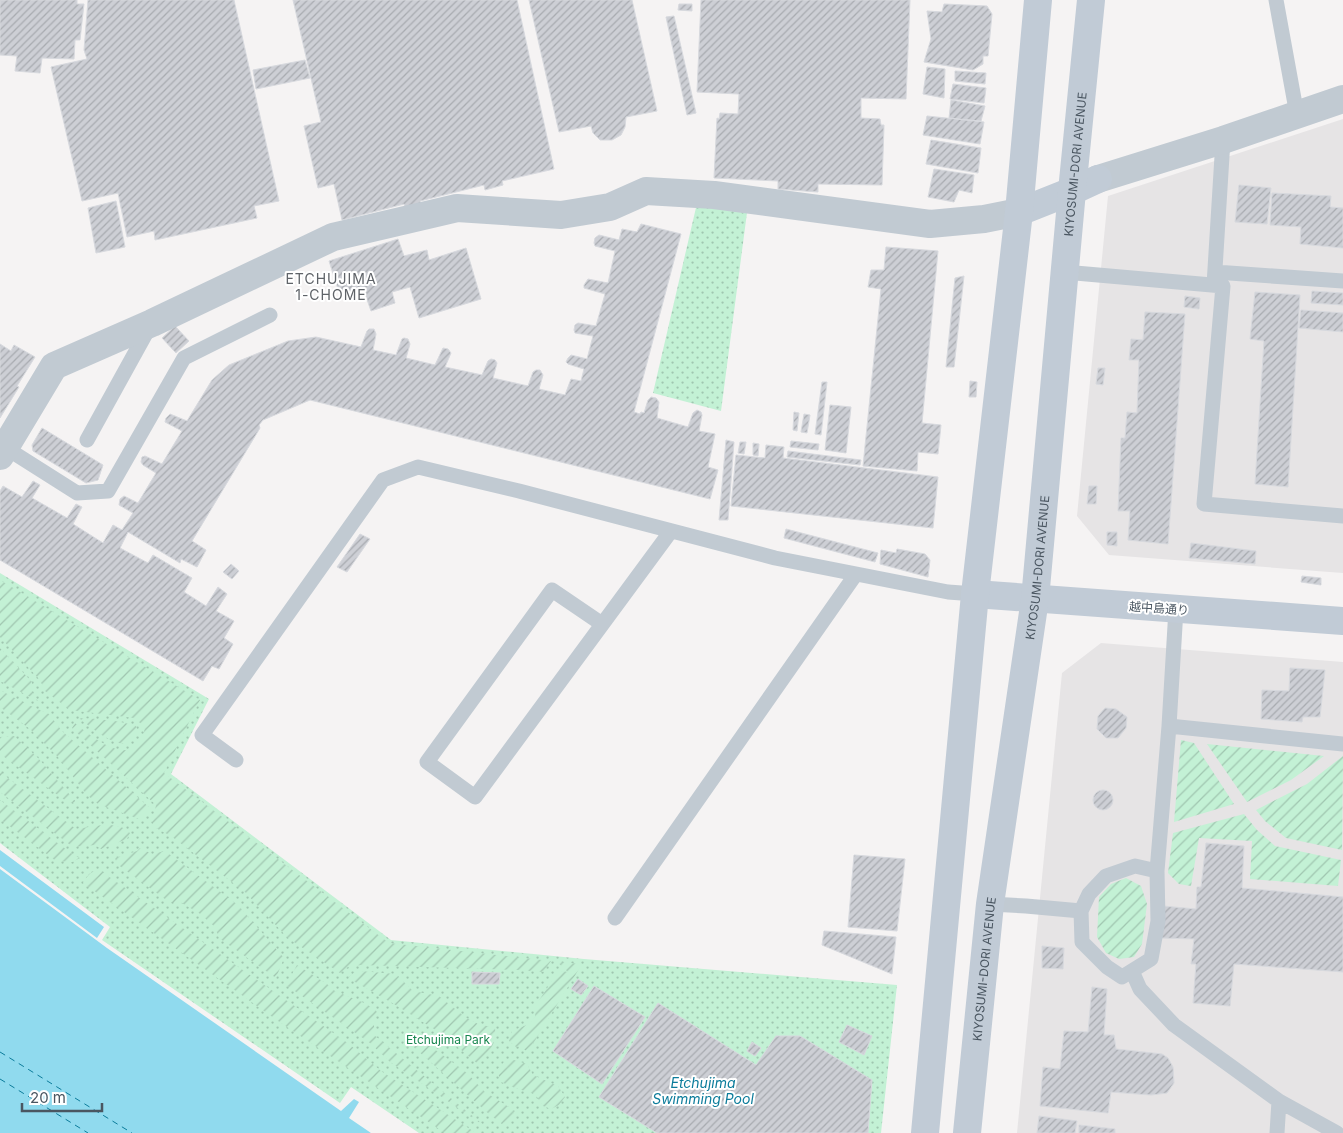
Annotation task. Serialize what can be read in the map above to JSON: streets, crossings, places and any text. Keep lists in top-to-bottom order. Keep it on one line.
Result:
{"streets":{"main road":["KIYOSUMI-DORI AVENUE","越中島通り"]},"crossings":[["KIYOSUMI-DORI AVENUE","越中島通り"]],"districts":["ETCHUJIMA 1-CHOME"],"water":["Etchujima Swimming Pool"],"parks":["Etchujima Park"],"scale_bar":"20 m"}
